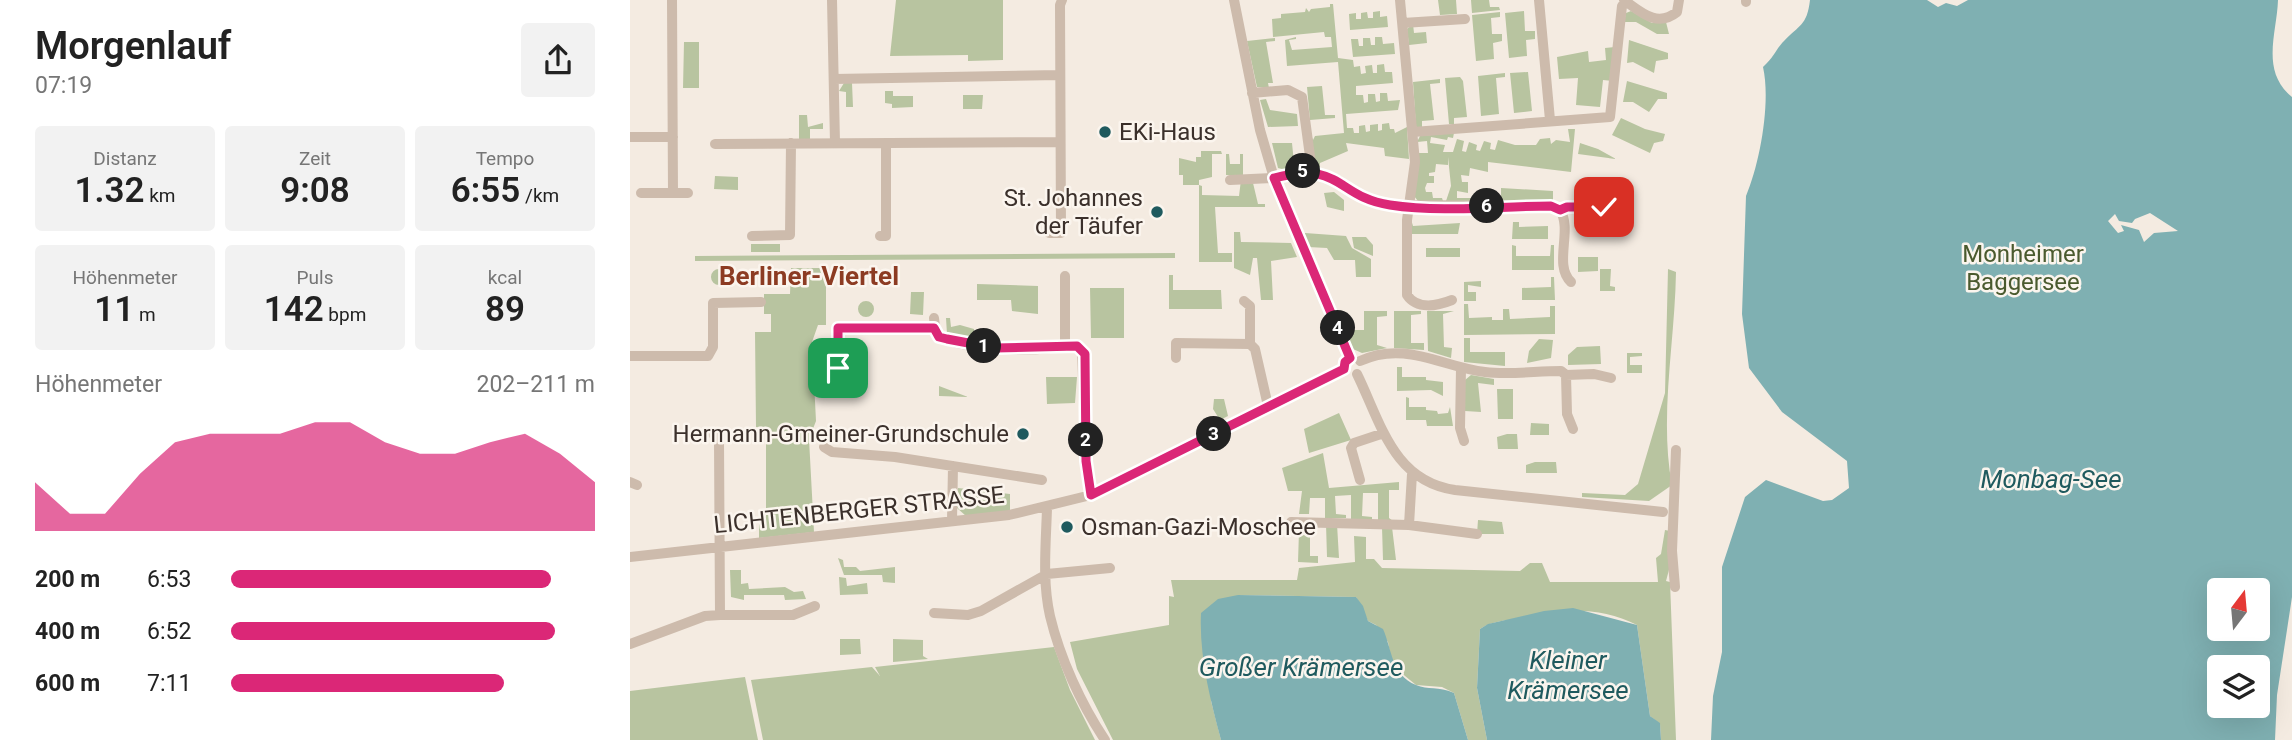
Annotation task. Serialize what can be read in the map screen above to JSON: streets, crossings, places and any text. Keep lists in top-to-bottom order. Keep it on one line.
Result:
{"streets":{"street":["LICHTENBERGER STRASSE"]},"districts":["Berliner-Viertel"],"water":["Monbag-See","Kleiner Krämersee","Großer Krämersee"],"parks":["Monheimer Baggersee"],"places":["EKi-Haus","St. Johannes der Täufer","Hermann-Gmeiner-Grundschule","Osman-Gazi-Moschee"],"north":"top","page":{"heading":["Morgenlauf","07:19"],"stats":[["Distanz","1.32 km"],["Zeit","9:08"],["Tempo","6:55 /km"],["Höhenmeter","11 m"],["Puls","142 bpm"],["kcal","89"]],"pins":["5","6","4","1","3","2"],"chart":["Höhenmeter","202–211 m"],"list":[{"name":"200 m","note":"6:53"},{"name":"400 m","note":"6:52"},{"name":"600 m","note":"7:11"}]}}
